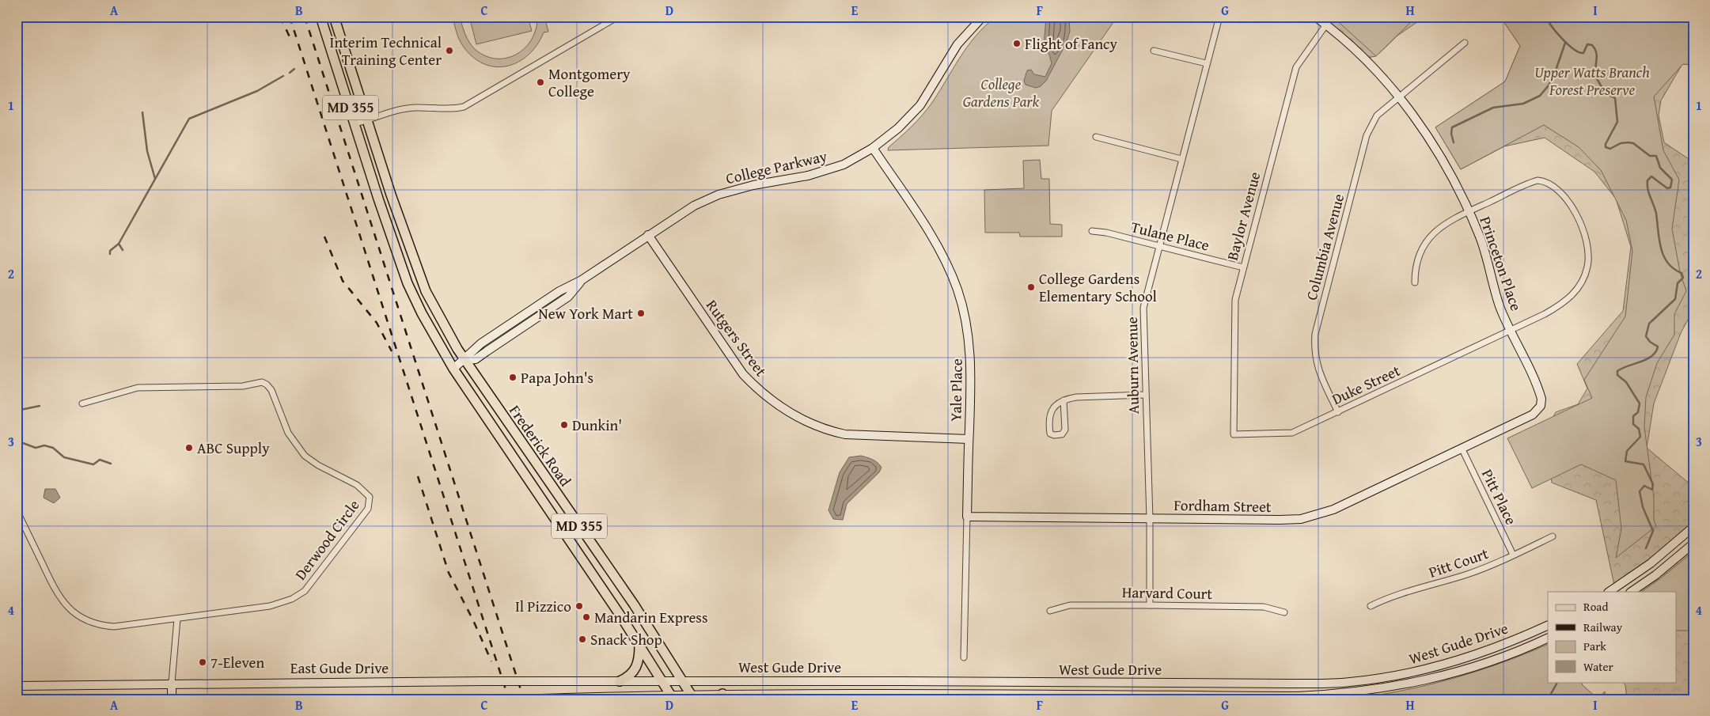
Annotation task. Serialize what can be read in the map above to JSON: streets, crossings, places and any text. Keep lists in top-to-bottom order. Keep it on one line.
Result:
{"streets":{"main road":["MD 355","College Parkway","Princeton Place","Rutgers Street","Yale Place","Frederick Road","Fordham Street","West Gude Drive","East Gude Drive"],"street":["Baylor Avenue","Tulane Place","Columbia Avenue","Auburn Avenue","Duke Street","Pitt Place","Derwood Circle","Pitt Court","Harvard Court"]},"crossings":[["MD 355","Frederick Road"],["College Parkway","Rutgers Street"],["College Parkway","Yale Place"],["College Parkway","Frederick Road"],["Baylor Avenue","Tulane Place"],["Baylor Avenue","Princeton Place"],["Baylor Avenue","Duke Street"],["Tulane Place","Auburn Avenue"],["Columbia Avenue","Princeton Place"],["Columbia Avenue","Duke Street"],["Princeton Place","Duke Street"],["Princeton Place","Pitt Place"],["Princeton Place","Fordham Street"],["Rutgers Street","Yale Place"],["Auburn Avenue","Fordham Street"],["Auburn Avenue","Harvard Court"],["Yale Place","Fordham Street"],["Frederick Road","West Gude Drive"],["Frederick Road","East Gude Drive"],["Pitt Place","Fordham Street"],["Pitt Place","Pitt Court"],["West Gude Drive","East Gude Drive"]],"parks":["Upper Watts Branch Forest Preserve","College Gardens Park"],"places":["Flight of Fancy","Interim Technical Training Center","Montgomery College","College Gardens Elementary School","New York Mart","Papa John's","Dunkin'","ABC Supply","Il Pizzico","Mandarin Express","Snack Shop","7-Eleven"],"legend":["Road","Railway","Park","Water"],"grid":{"columns":["A","B","C","D","E","F","G","H","I"],"rows":["1","2","3","4"]}}
